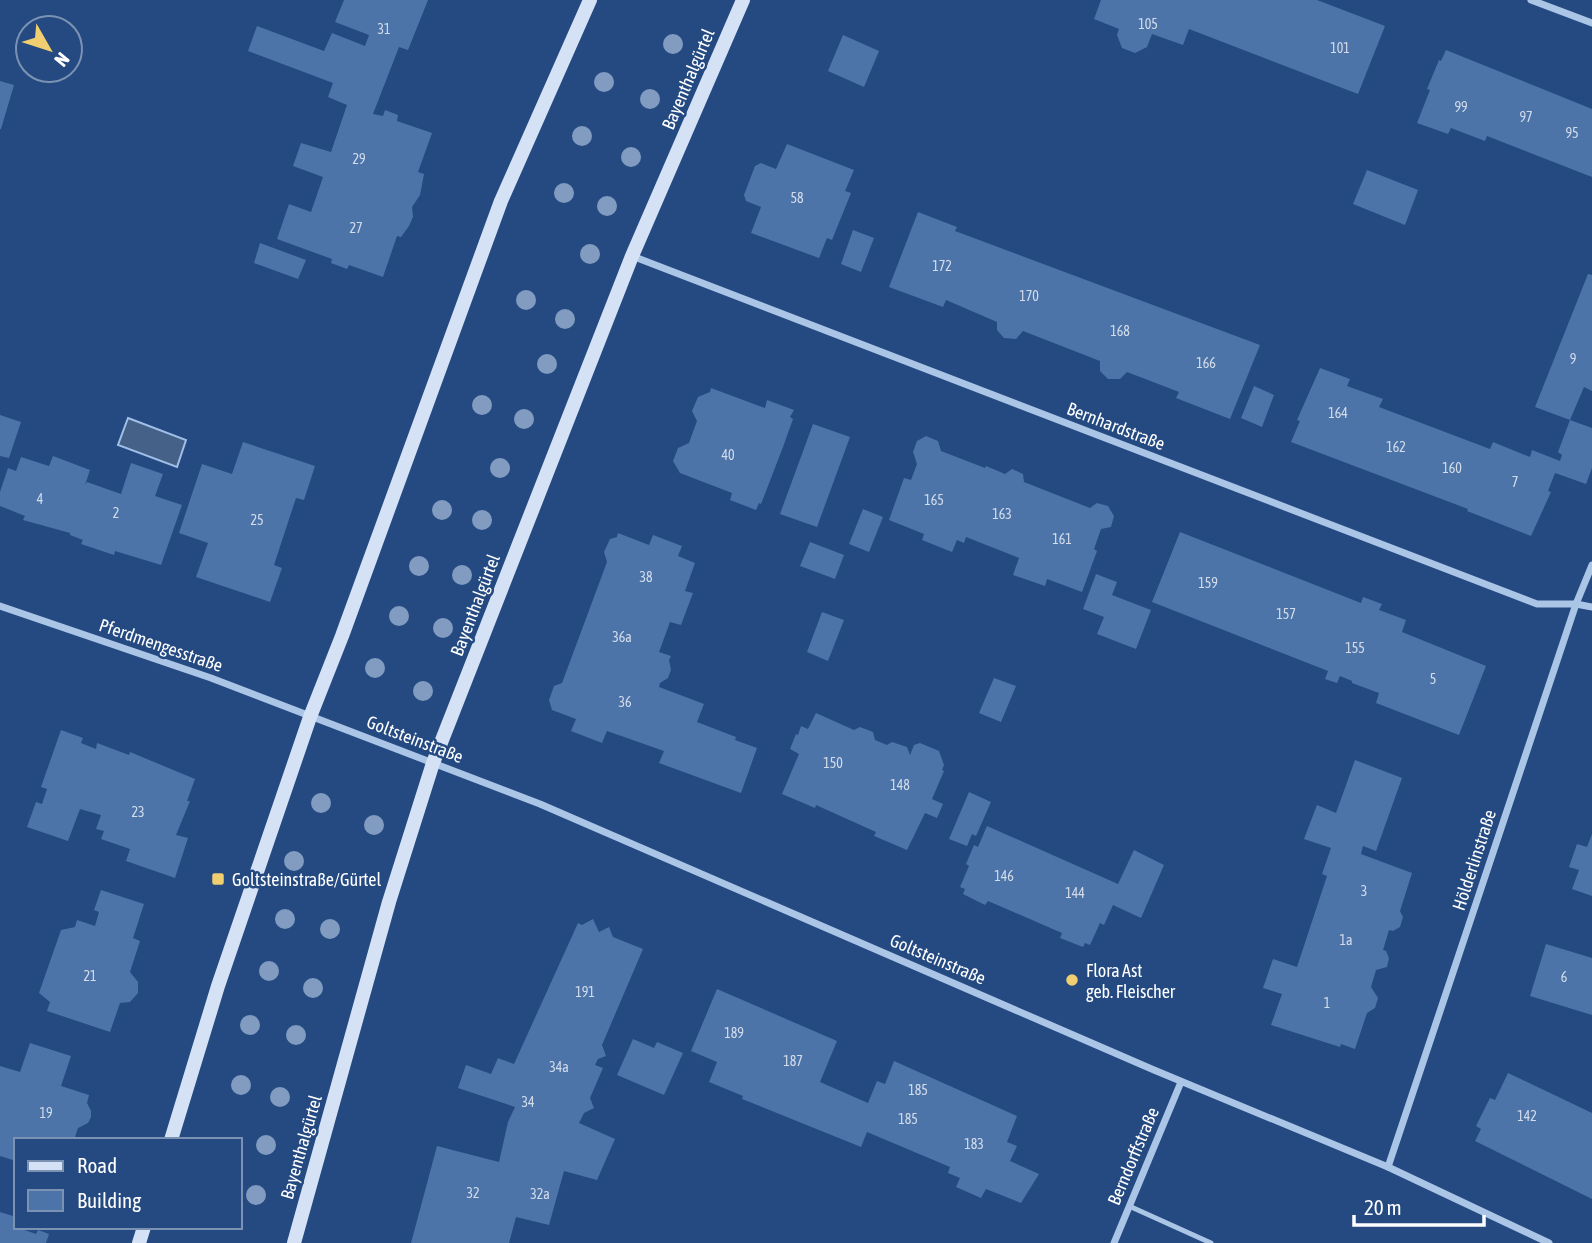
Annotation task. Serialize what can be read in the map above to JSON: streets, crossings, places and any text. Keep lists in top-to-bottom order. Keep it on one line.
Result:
{"streets":{"main road":["Bayenthalgürtel"],"street":["Bernhardstraße","Pferdmengesstraße","Goltsteinstraße","Hölderlinstraße","Berndorffstraße"]},"crossings":[["Bayenthalgürtel","Bernhardstraße"],["Bayenthalgürtel","Goltsteinstraße"],["Bernhardstraße","Hölderlinstraße"],["Pferdmengesstraße","Goltsteinstraße"],["Goltsteinstraße","Hölderlinstraße"],["Goltsteinstraße","Berndorffstraße"]],"places":{"transit":["Goltsteinstraße/Gürtel"],"other":["Flora Ast geb. Fleischer"]},"house_numbers":["105","31","101","99","97","95","29","58","27","172","170","168","9","166","164","162","40","160","7","4","165","2","163","25","161","38","159","157","36a","155","5","36","150","148","23","146","3","144","1a","21","6","191","1","189","187","34a","185","34","19","142","185","183","32","32a"],"legend":["Road","Building"],"scale_bar":"20 m","north":"bottom right"}
